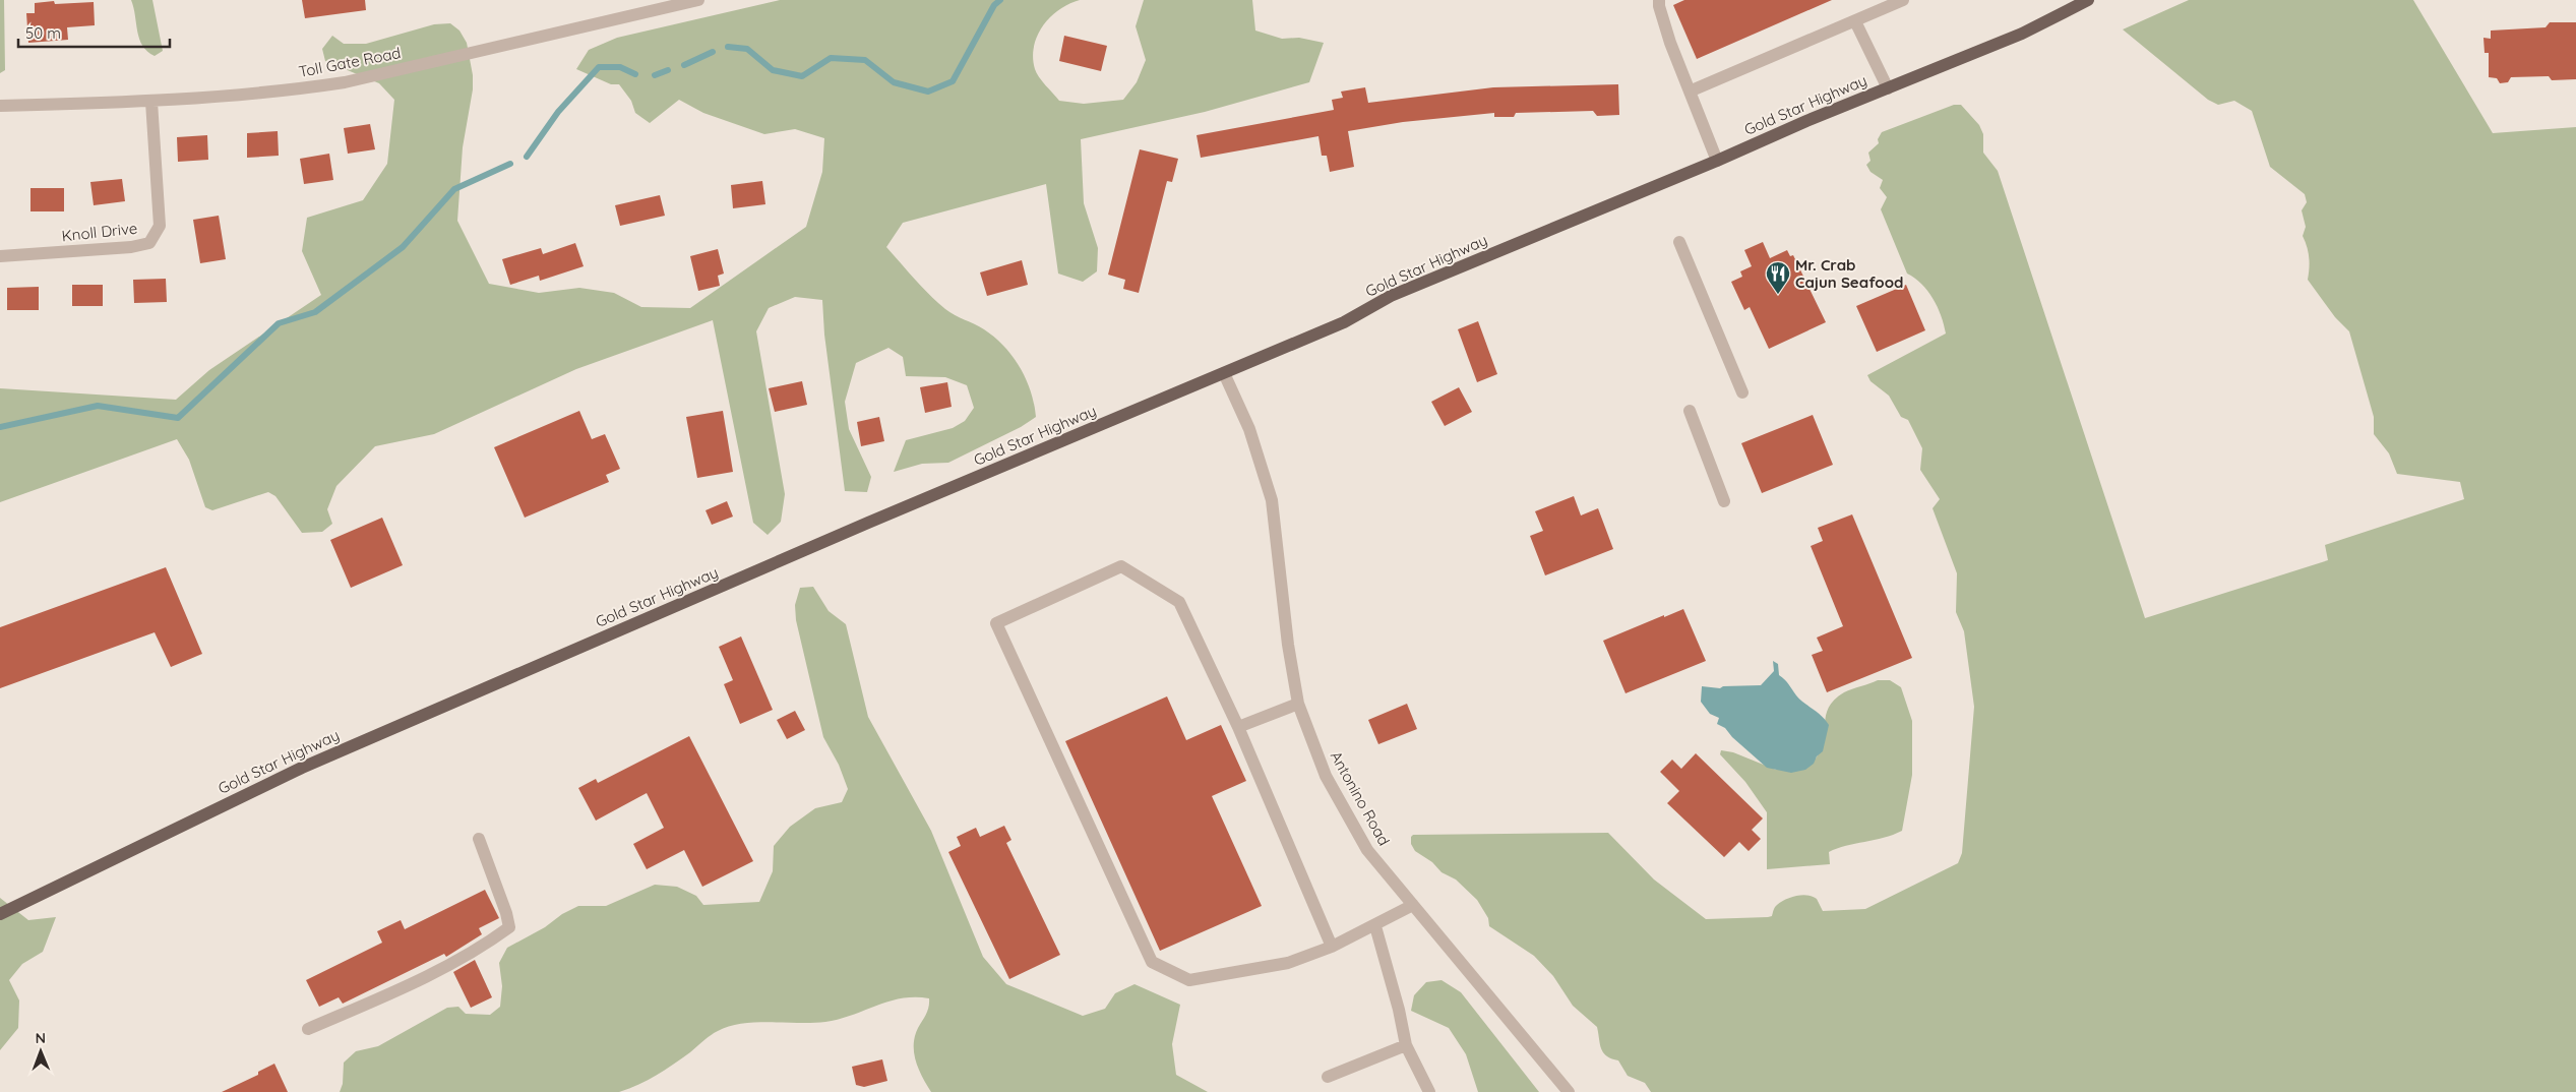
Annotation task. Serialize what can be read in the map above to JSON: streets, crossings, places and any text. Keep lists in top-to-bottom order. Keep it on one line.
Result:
{"streets":{"main road":["Gold Star Highway"],"street":["Toll Gate Road","Knoll Drive","Antonino Road"]},"crossings":[["Toll Gate Road","Knoll Drive"],["Gold Star Highway","Antonino Road"]],"places":{"restaurant":["Mr. Crab Cajun Seafood"]},"scale_bar":"50 m","north":"top"}
